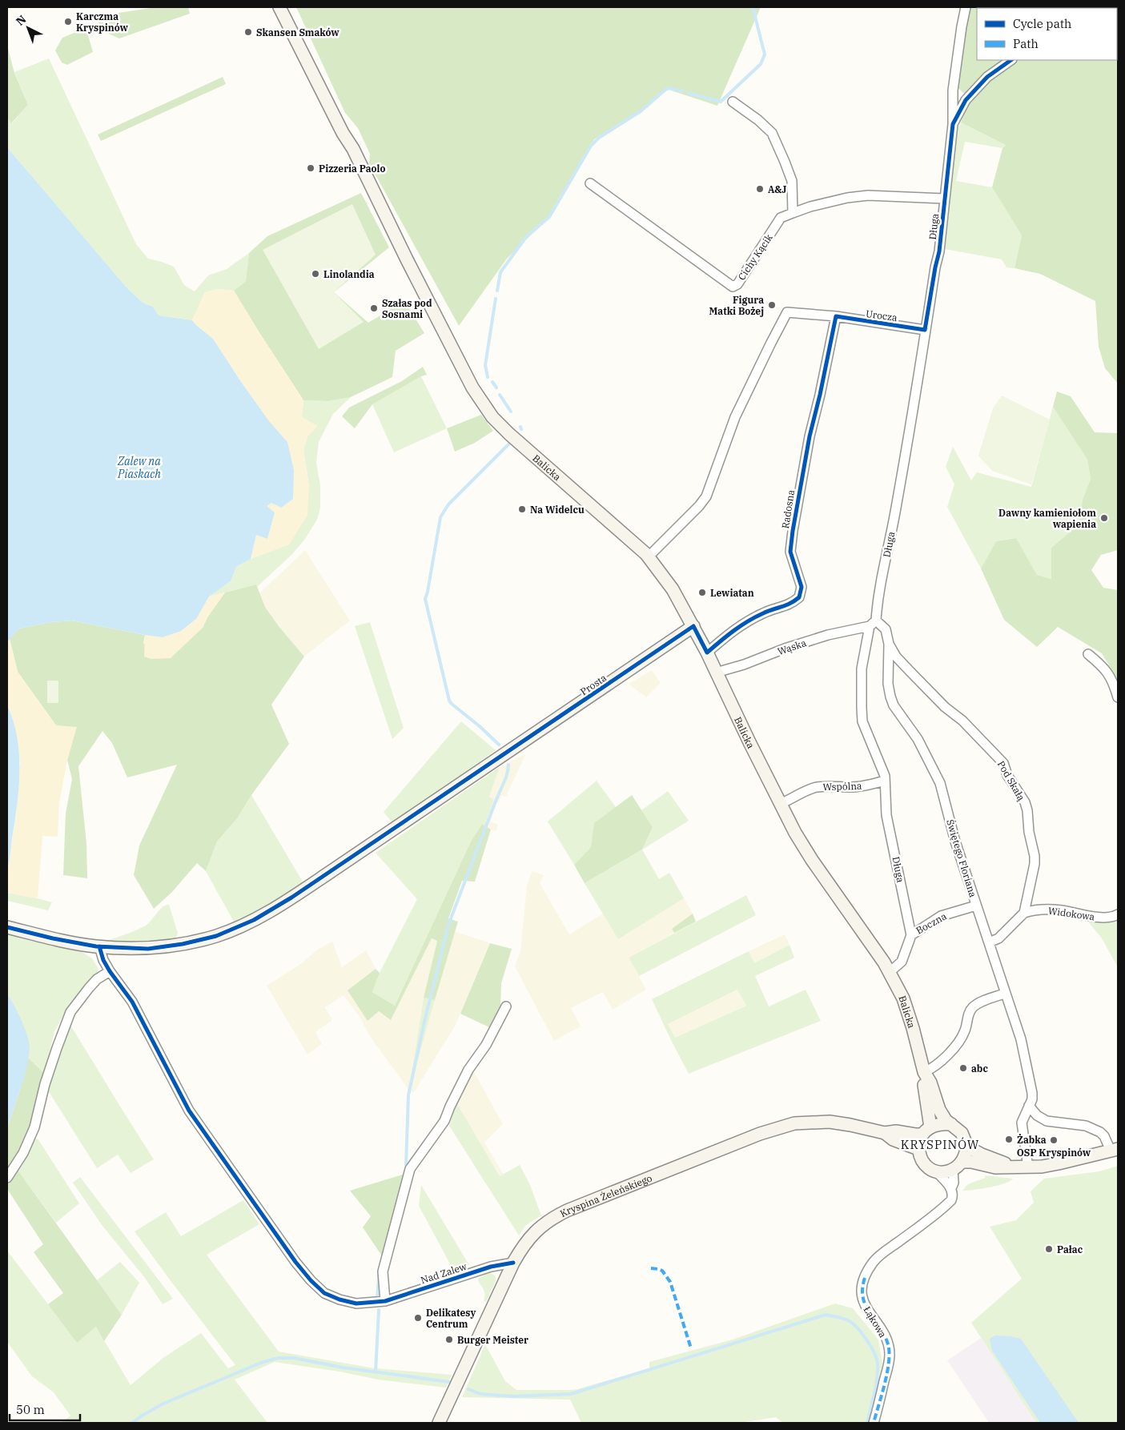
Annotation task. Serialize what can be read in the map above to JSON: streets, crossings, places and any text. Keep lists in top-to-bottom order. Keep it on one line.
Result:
{"streets":{"main road":["Balicka","Prosta","Kryspina Żeleńskiego"],"street":["Długa","Cichy Kącik","Urocza","Radosna","Wąska","Pod Skałą","Wspólna","Świętego Floriana","Widokowa","Boczna","Nad Zalew","Łąkowa"]},"crossings":[["Długa","Cichy Kącik"],["Długa","Urocza"],["Długa","Wąska"],["Długa","Wspólna"],["Długa","Świętego Floriana"],["Długa","Boczna"],["Urocza","Balicka"],["Urocza","Radosna"],["Balicka","Radosna"],["Balicka","Wąska"],["Balicka","Prosta"],["Balicka","Wspólna"],["Balicka","Kryspina Żeleńskiego"],["Balicka","Łąkowa"],["Wąska","Świętego Floriana"],["Prosta","Nad Zalew"],["Pod Skałą","Świętego Floriana"],["Pod Skałą","Widokowa"],["Świętego Floriana","Boczna"],["Kryspina Żeleńskiego","Nad Zalew"],["Kryspina Żeleńskiego","Łąkowa"]],"districts":["KRYSPINÓW"],"water":["Zalew na Piaskach"],"places":["Karczma Kryspinów","Skansen Smaków","Pizzeria Paolo","A&J","Linolandia","Figura Matki Bożej","Szałas pod Sosnami","Na Widelcu","Dawny kamieniołom wapienia","Lewiatan","abc","Żabka","OSP Kryspinów","Pałac","Delikatesy Centrum","Burger Meister"],"legend":["Cycle path","Path"],"scale_bar":"50 m","north":"top left"}
